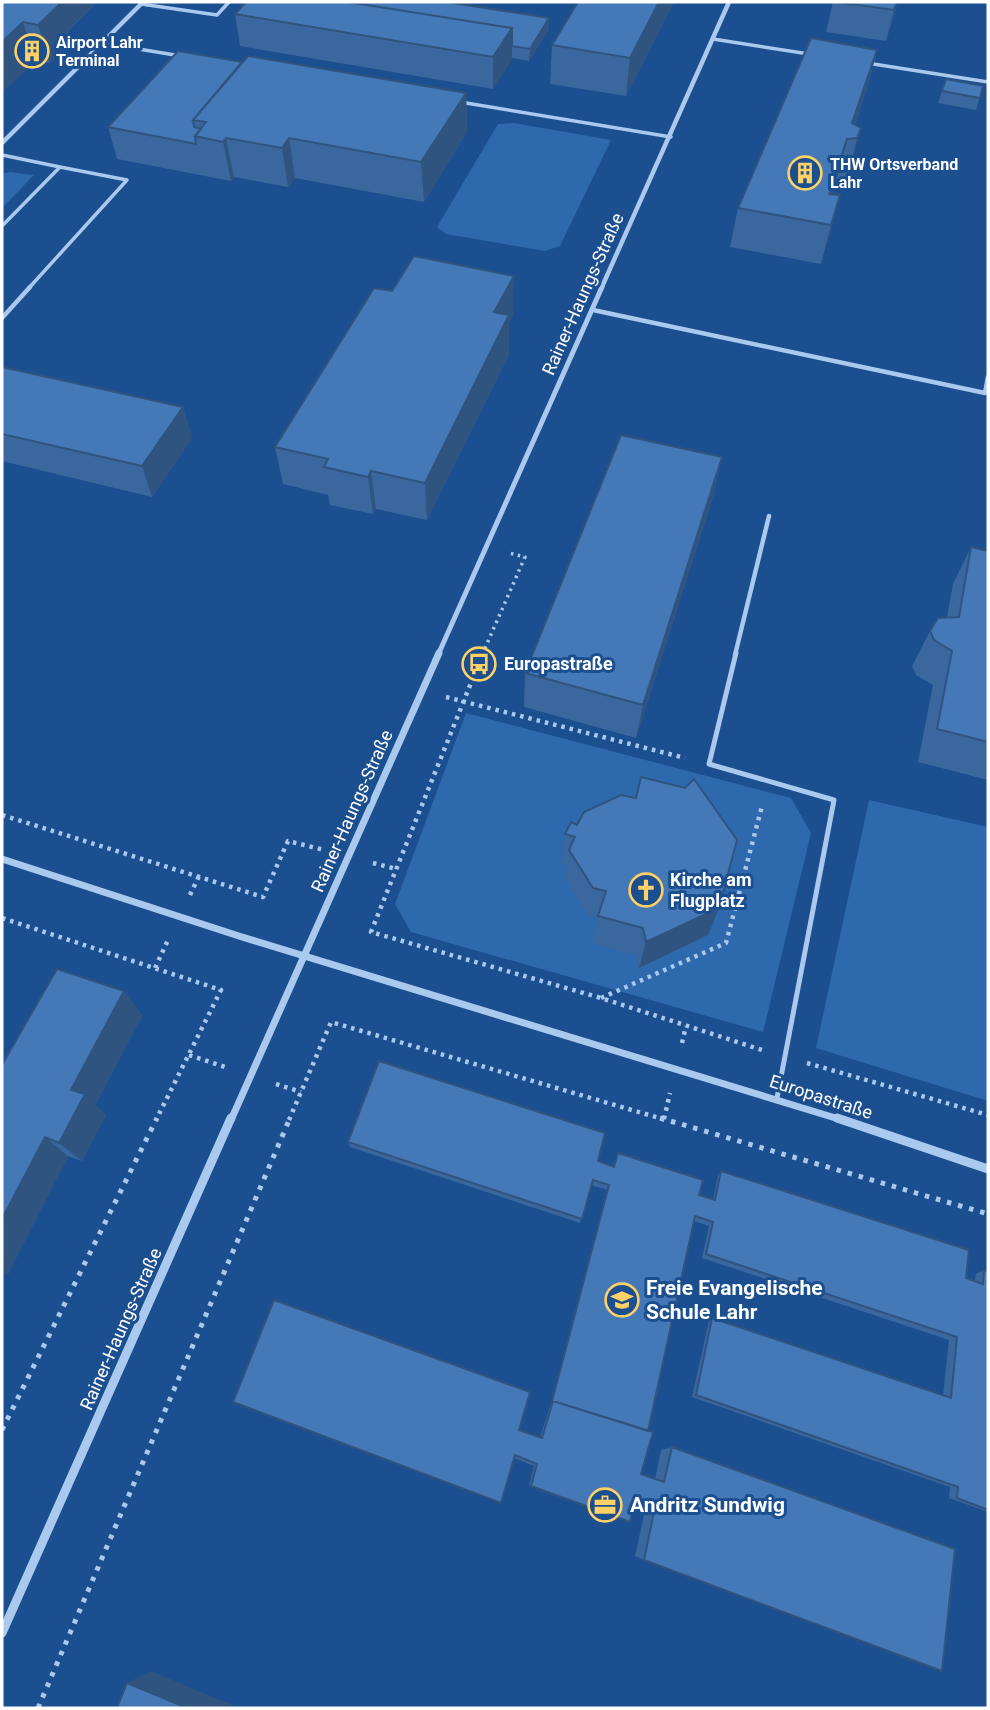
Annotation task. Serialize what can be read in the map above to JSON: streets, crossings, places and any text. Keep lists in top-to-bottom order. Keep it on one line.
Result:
{"streets":{"street":["Rainer-Haungs-Straße","Europastraße"]},"crossings":[["Rainer-Haungs-Straße","Europastraße"]],"places":{"building":["Airport Lahr Terminal","THW Ortsverband Lahr"],"bus stop":["Europastraße"],"church":["Kirche am Flugplatz"],"school or university":["Freie Evangelische Schule Lahr"],"office":["Andritz Sundwig"]}}
